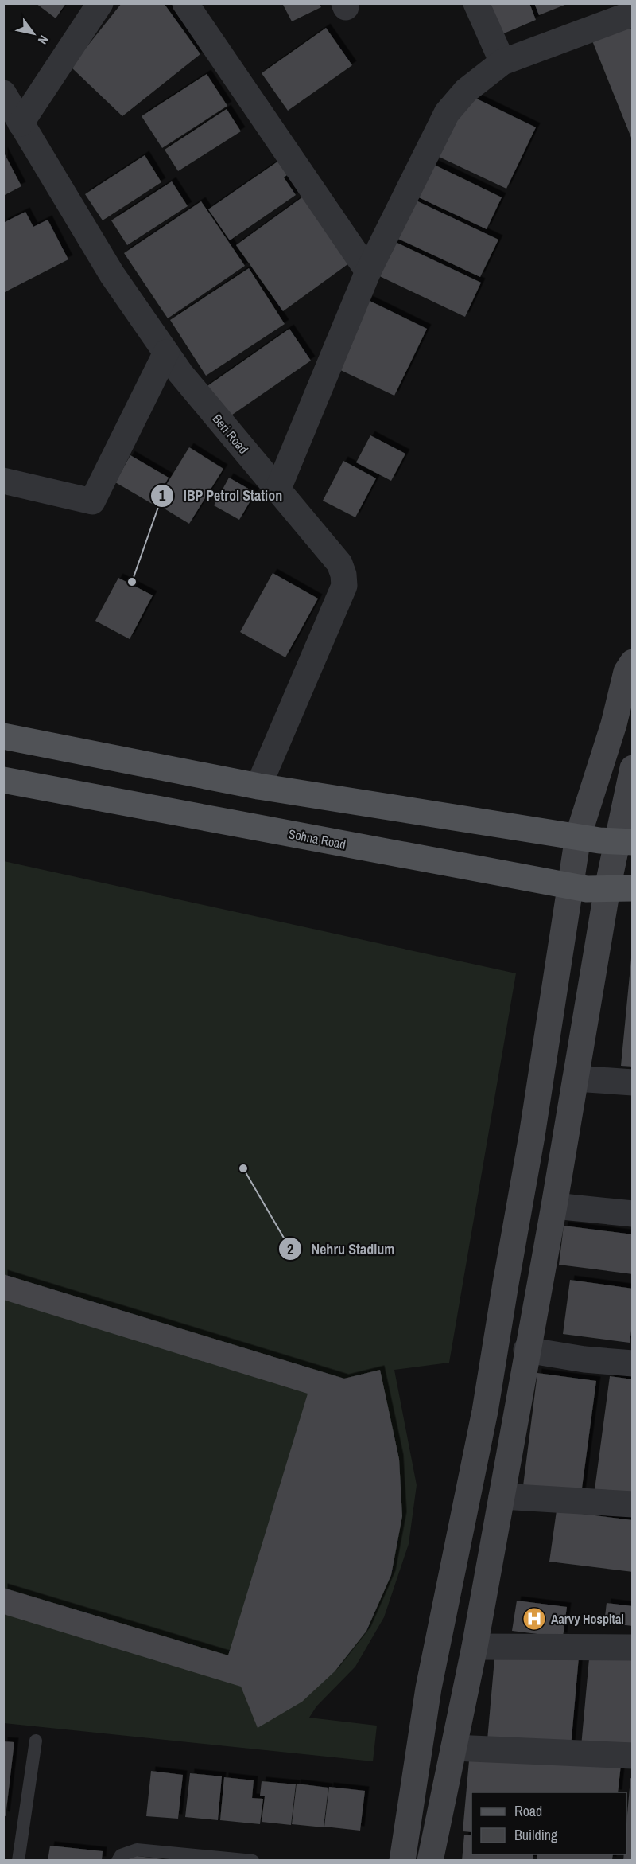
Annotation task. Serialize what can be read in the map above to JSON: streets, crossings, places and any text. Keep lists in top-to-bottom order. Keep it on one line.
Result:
{"streets":{"main road":["Sohna Road"],"street":["Beri Road"]},"places":{"other":["IBP Petrol Station","Nehru Stadium"],"hospital":["Aarvy Hospital"]},"legend":["Road","Building"],"north":"bottom right"}
